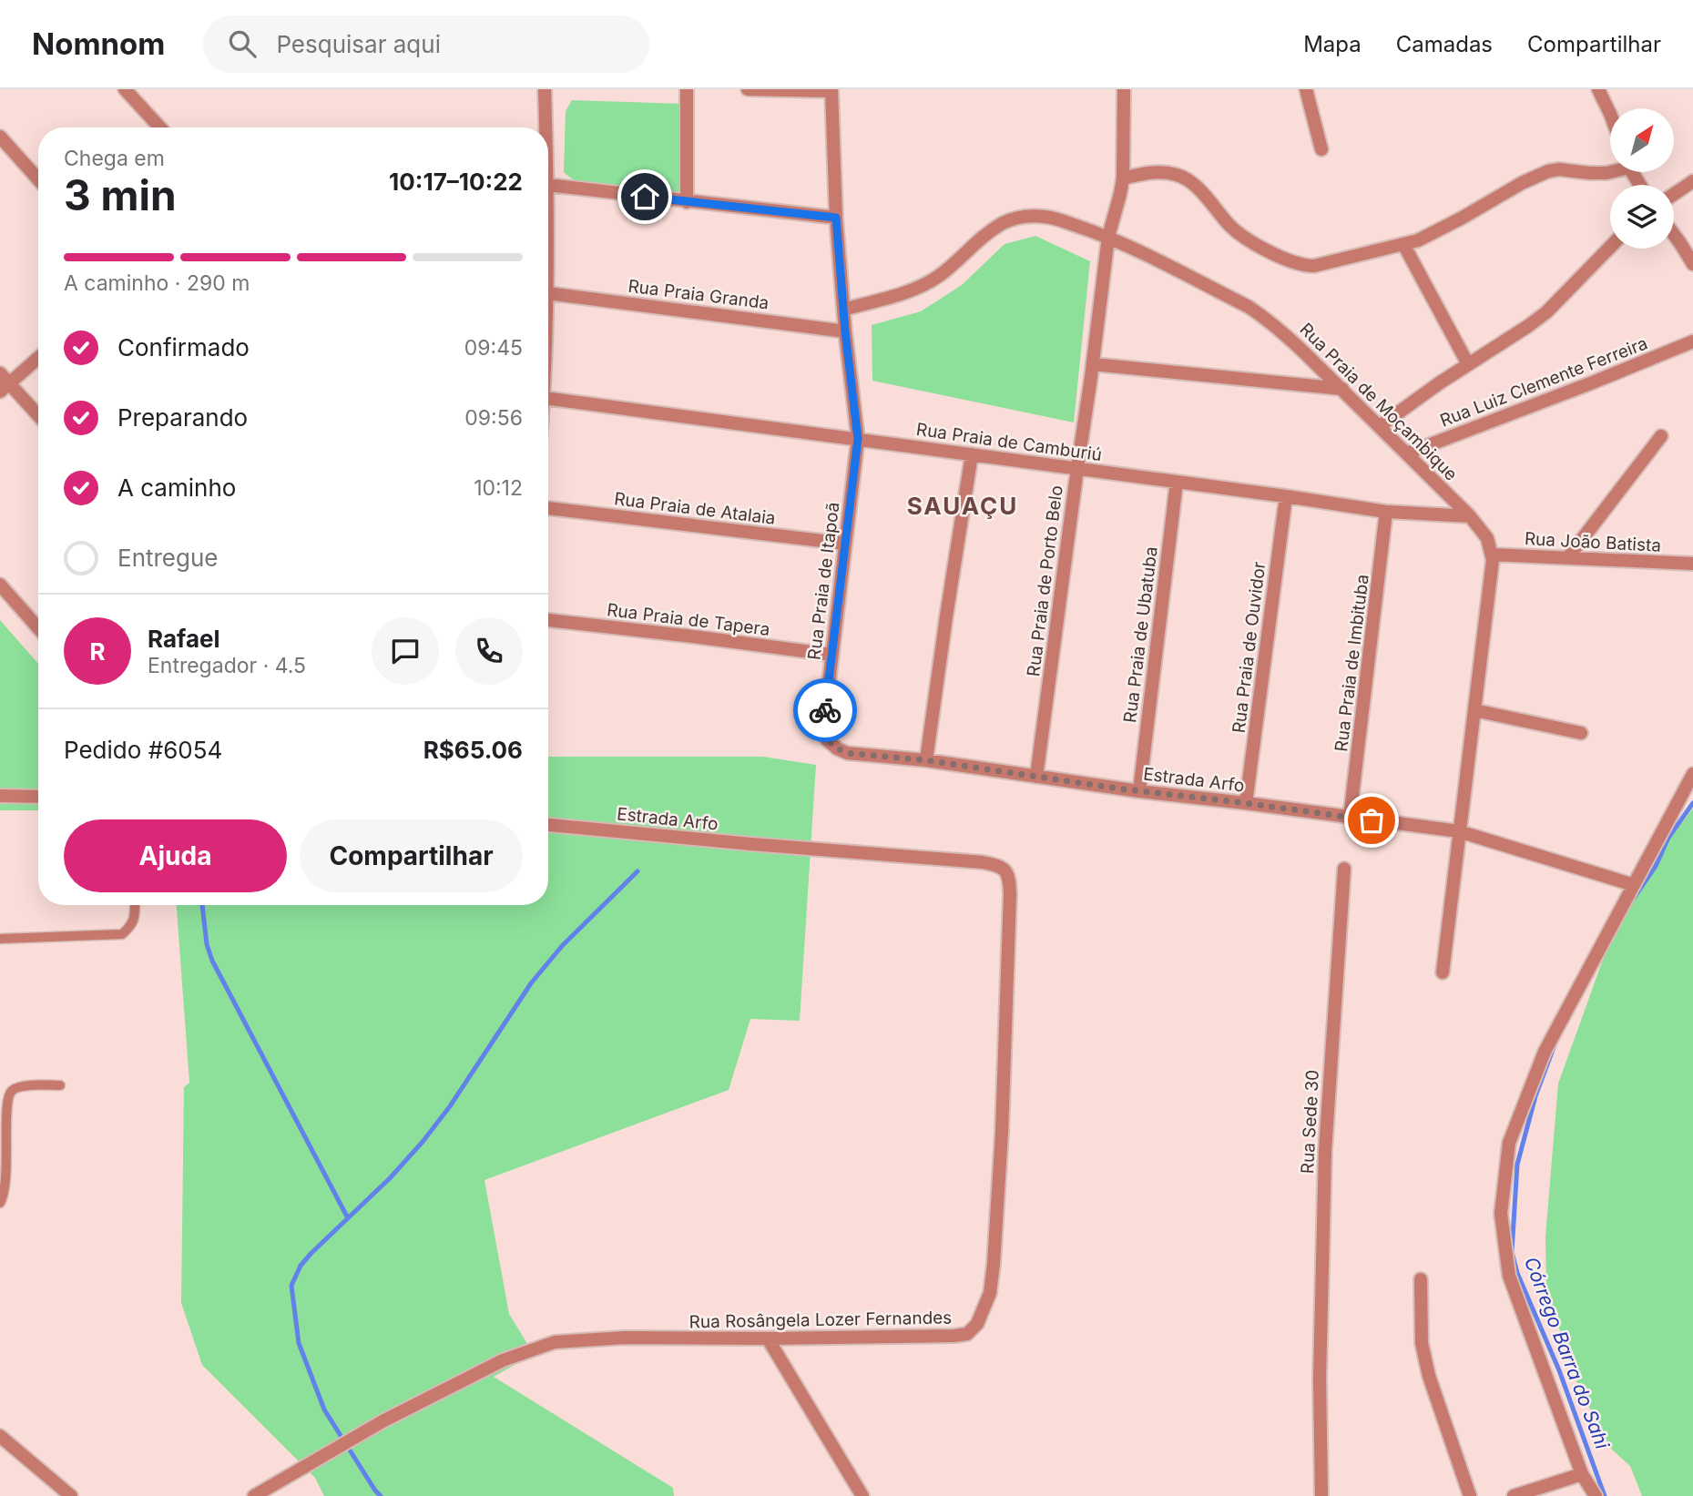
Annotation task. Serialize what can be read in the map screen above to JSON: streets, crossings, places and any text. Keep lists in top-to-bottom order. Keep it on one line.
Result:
{"streets":{"street":["Rua Praia Granda","Rua Luiz Clemente Ferreira","Rua Praia de Moçambique","Rua Praia de Camburiú","Rua Praia de Atalaia","Rua João Batista","Rua Praia de Itapoã","Rua Praia de Porto Belo","Rua Praia de Tapera","Rua Praia de Ubatuba","Rua Praia de Ouvidor","Rua Praia de Imbituba","Estrada Arfo","Rua Sede 30","Rua Rosângela Lozer Fernandes"]},"crossings":[["Rua Praia Granda","Rua Praia de Itapoã"],["Rua Luiz Clemente Ferreira","Rua Praia de Moçambique"],["Rua Praia de Moçambique","Rua Praia de Camburiú"],["Rua Praia de Moçambique","Rua João Batista"],["Rua Praia de Moçambique","Rua Praia de Itapoã"],["Rua Praia de Moçambique","Rua Praia de Porto Belo"],["Rua Praia de Camburiú","Rua Praia de Itapoã"],["Rua Praia de Camburiú","Rua Praia de Porto Belo"],["Rua Praia de Camburiú","Rua Praia de Ubatuba"],["Rua Praia de Camburiú","Rua Praia de Ouvidor"],["Rua Praia de Camburiú","Rua Praia de Imbituba"],["Rua Praia de Atalaia","Rua Praia de Itapoã"],["Rua Praia de Itapoã","Rua Praia de Tapera"],["Rua Praia de Itapoã","Estrada Arfo"],["Rua Praia de Porto Belo","Estrada Arfo"],["Rua Praia de Ubatuba","Estrada Arfo"],["Rua Praia de Ouvidor","Estrada Arfo"],["Rua Praia de Imbituba","Estrada Arfo"],["Estrada Arfo","Rua Rosângela Lozer Fernandes"]],"districts":["SAUAÇU"],"water":["Córrego Barra do Sahi"],"north":"top right","page":{"header":"Nomnom","search":"Pesquisar aqui","nav":["Mapa","Camadas","Compartilhar"],"heading":["3 min","Chega em","10:17–10:22"],"panel":["Rafael","Entregador · 4.5","Pedido #6054","R$65.06"],"bar":"A caminho · 290 m","list":[["Confirmado","09:45"],["Preparando","09:56"],["A caminho","10:12"],"Entregue"],"round":"R","buttons":["Ajuda","Compartilhar"]}}
